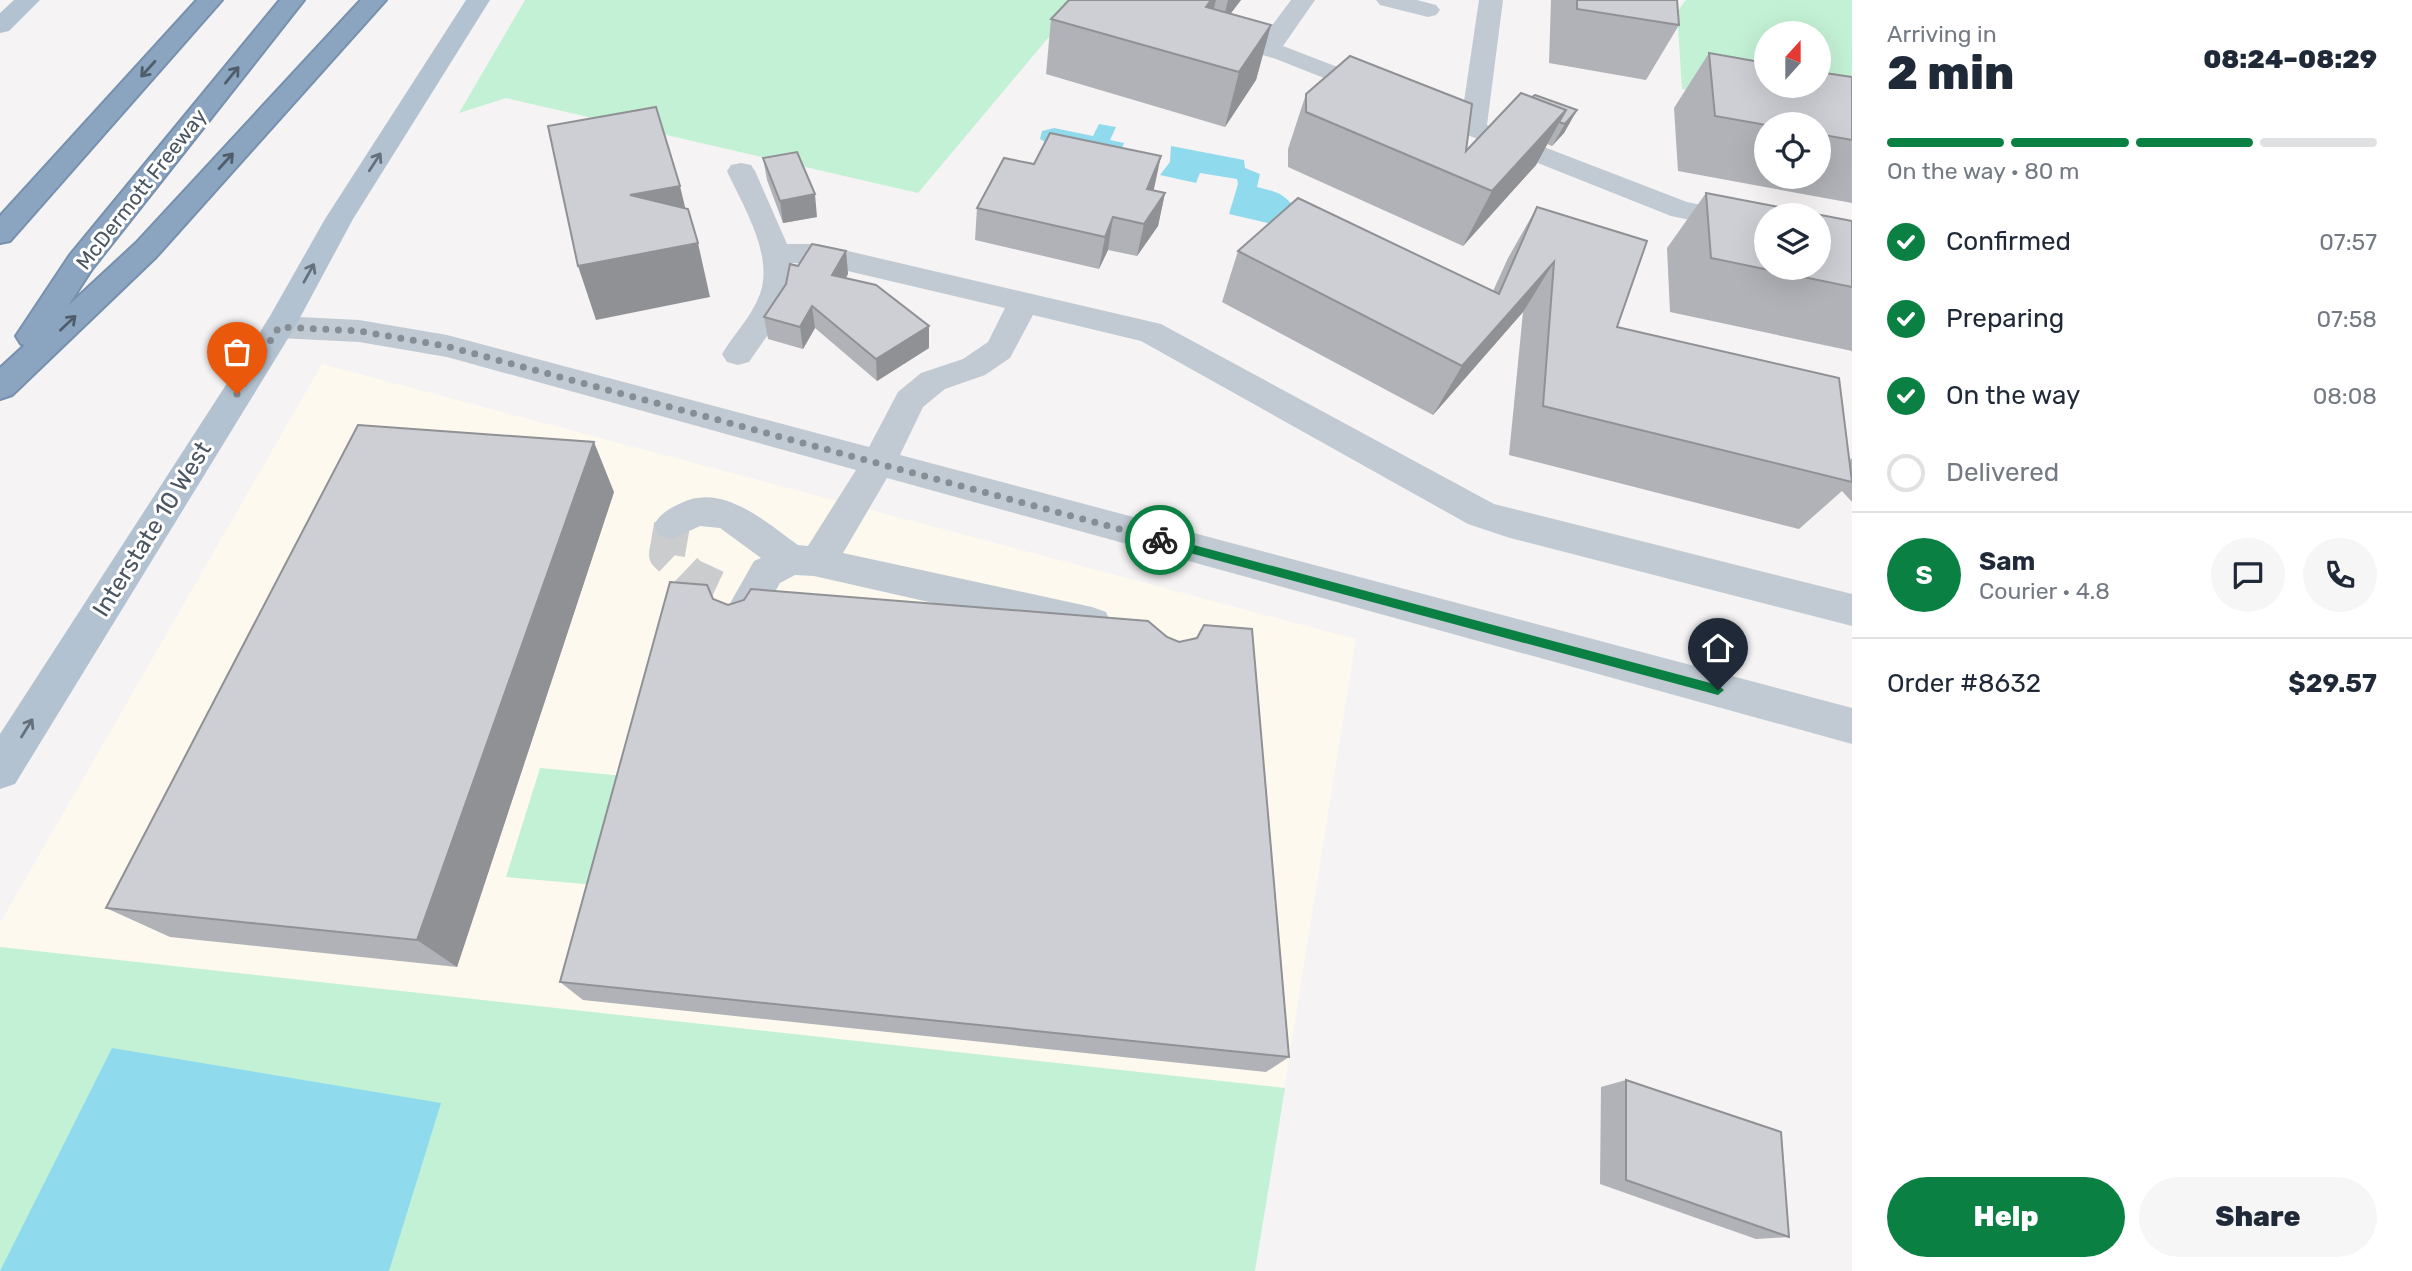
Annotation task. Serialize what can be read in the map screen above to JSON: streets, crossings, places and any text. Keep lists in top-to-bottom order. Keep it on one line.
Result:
{"streets":{"highway":["McDermott Freeway"],"main road":["Interstate 10 West"]},"one_way":["Interstate 10 West"],"north":"top","page":{"heading":["2 min","Arriving in","08:24–08:29"],"panel":["Sam","Courier · 4.8","Order #8632","$29.57"],"bar":"On the way · 80 m","list":[["Confirmed","07:57"],["Preparing","07:58"],["On the way","08:08"],"Delivered"],"round":"S","buttons":["Help","Share"]}}
